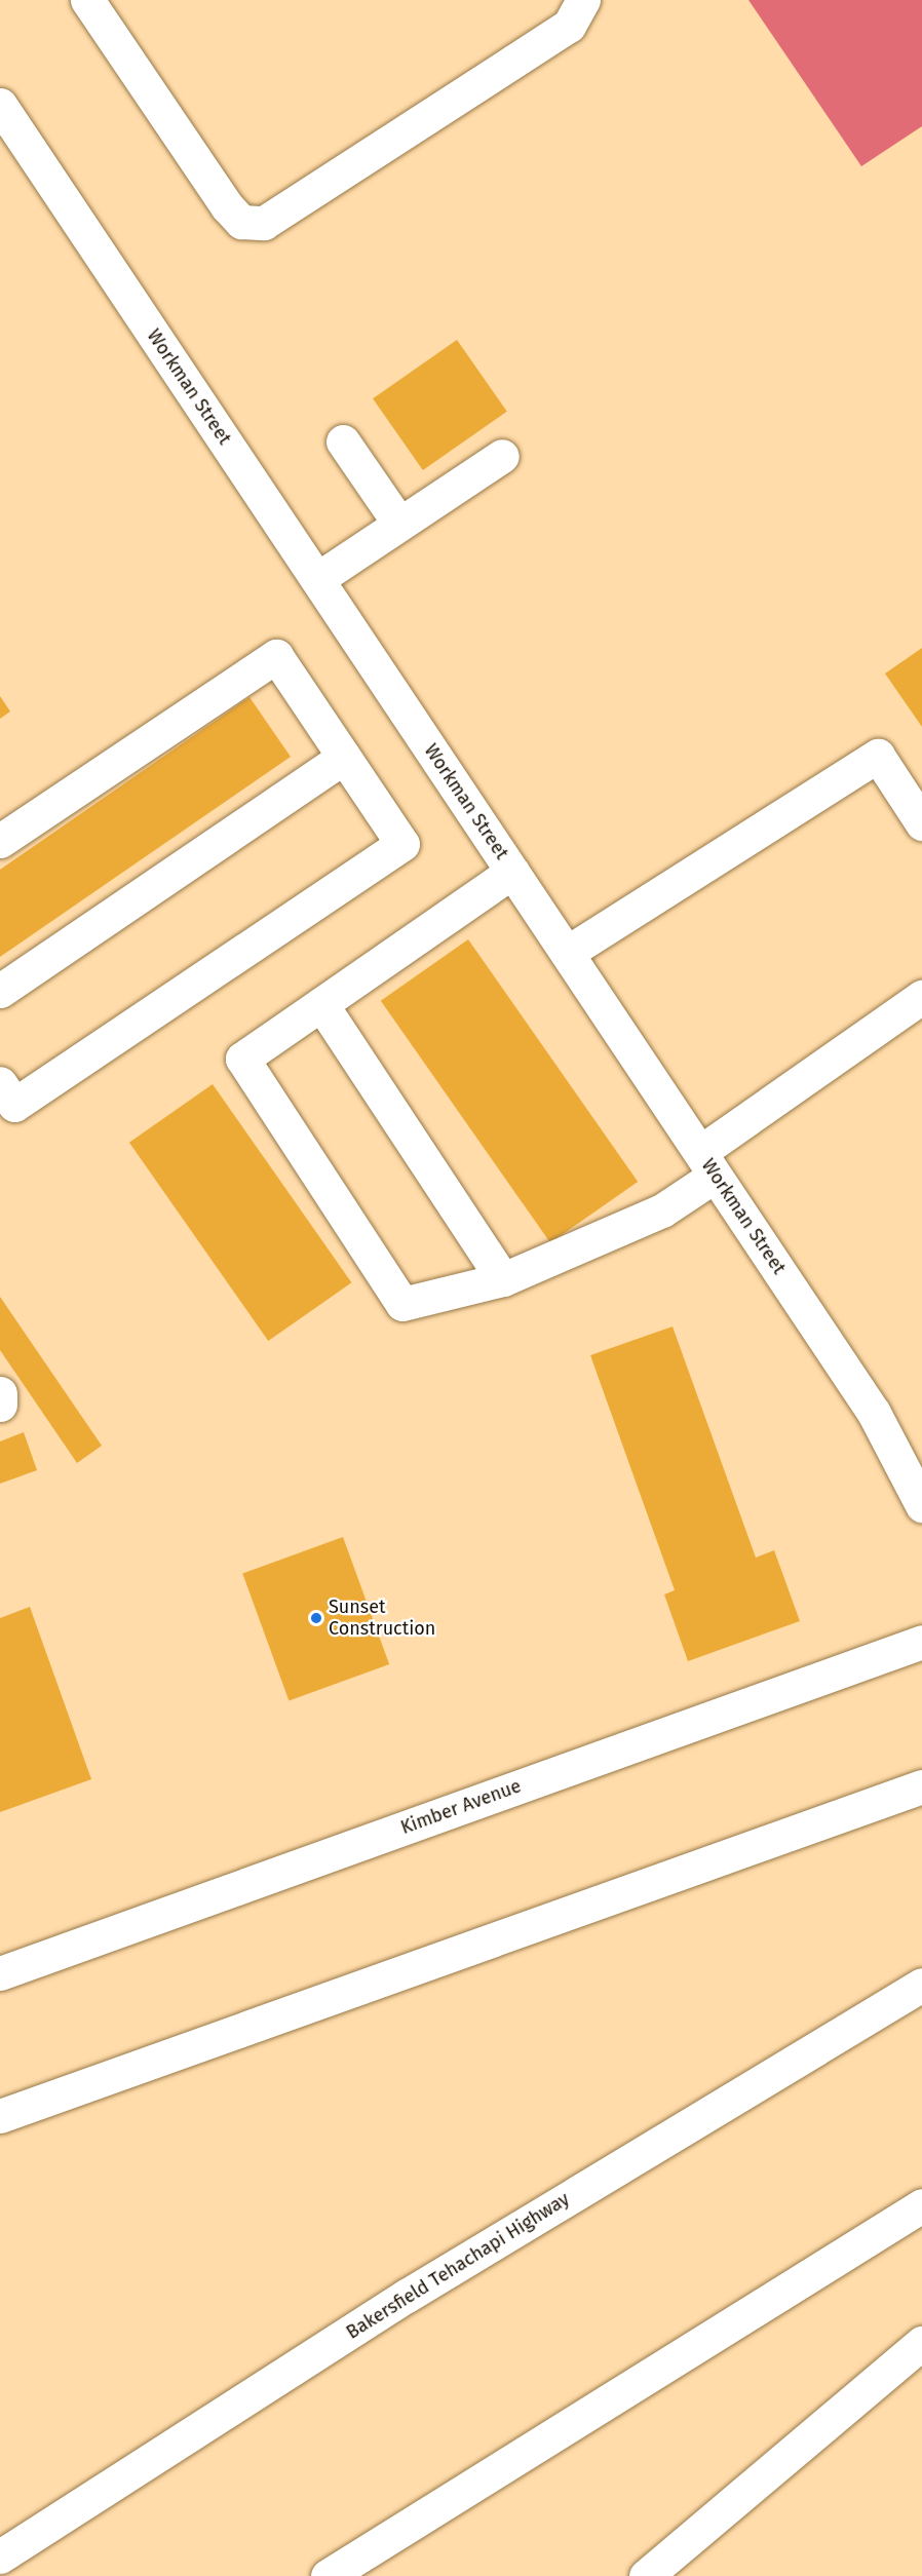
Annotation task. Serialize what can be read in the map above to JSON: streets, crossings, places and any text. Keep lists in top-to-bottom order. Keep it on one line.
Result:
{"streets":{"main road":["Workman Street","Kimber Avenue","Bakersfield Tehachapi Highway"]},"places":["Sunset Construction"]}
